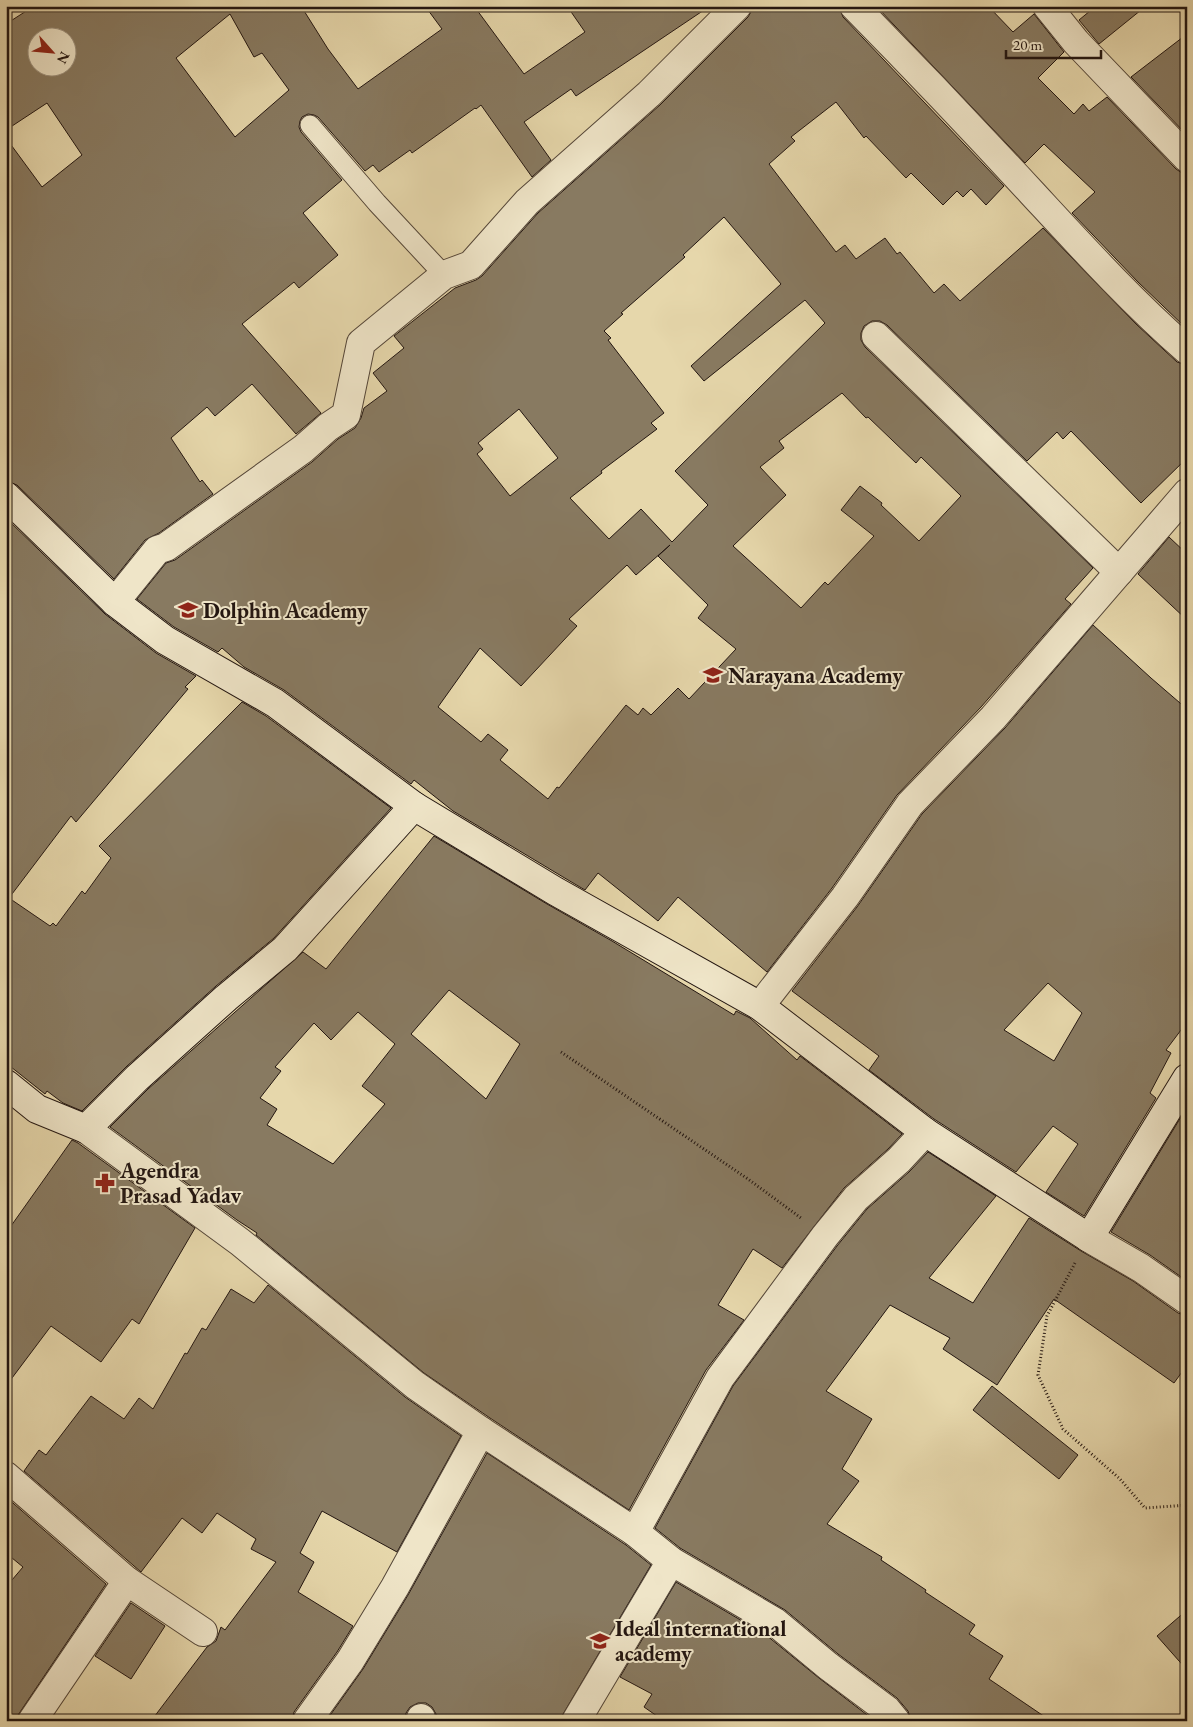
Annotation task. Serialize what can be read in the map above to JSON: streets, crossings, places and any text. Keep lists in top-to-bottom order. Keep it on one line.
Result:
{"places":{"school or university":["Dolphin Academy","Narayana Academy","Ideal international academy"],"pharmacy":["Agendra Prasad Yadav"]},"scale_bar":"20 m","north":"bottom right"}
